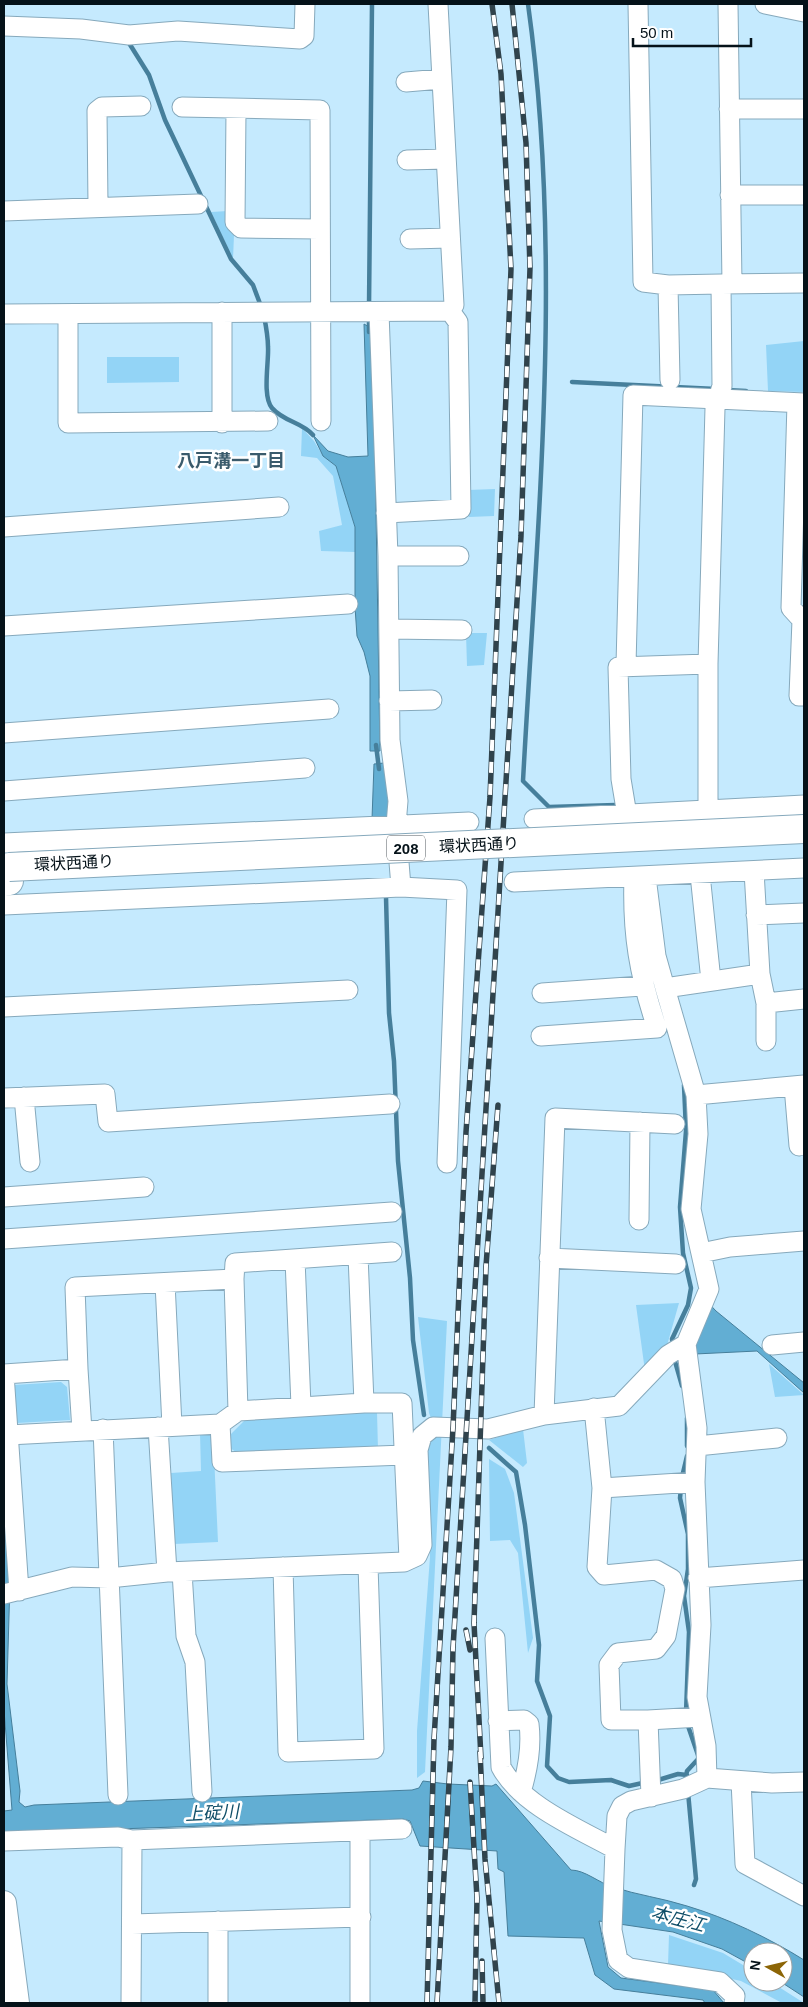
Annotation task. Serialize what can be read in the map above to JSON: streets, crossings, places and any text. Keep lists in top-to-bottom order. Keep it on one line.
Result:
{"streets":{"highway":["環状西通り","208"]},"districts":["八戸溝一丁目"],"water":["上碇川","本庄江"],"scale_bar":"50 m","north":"left"}
